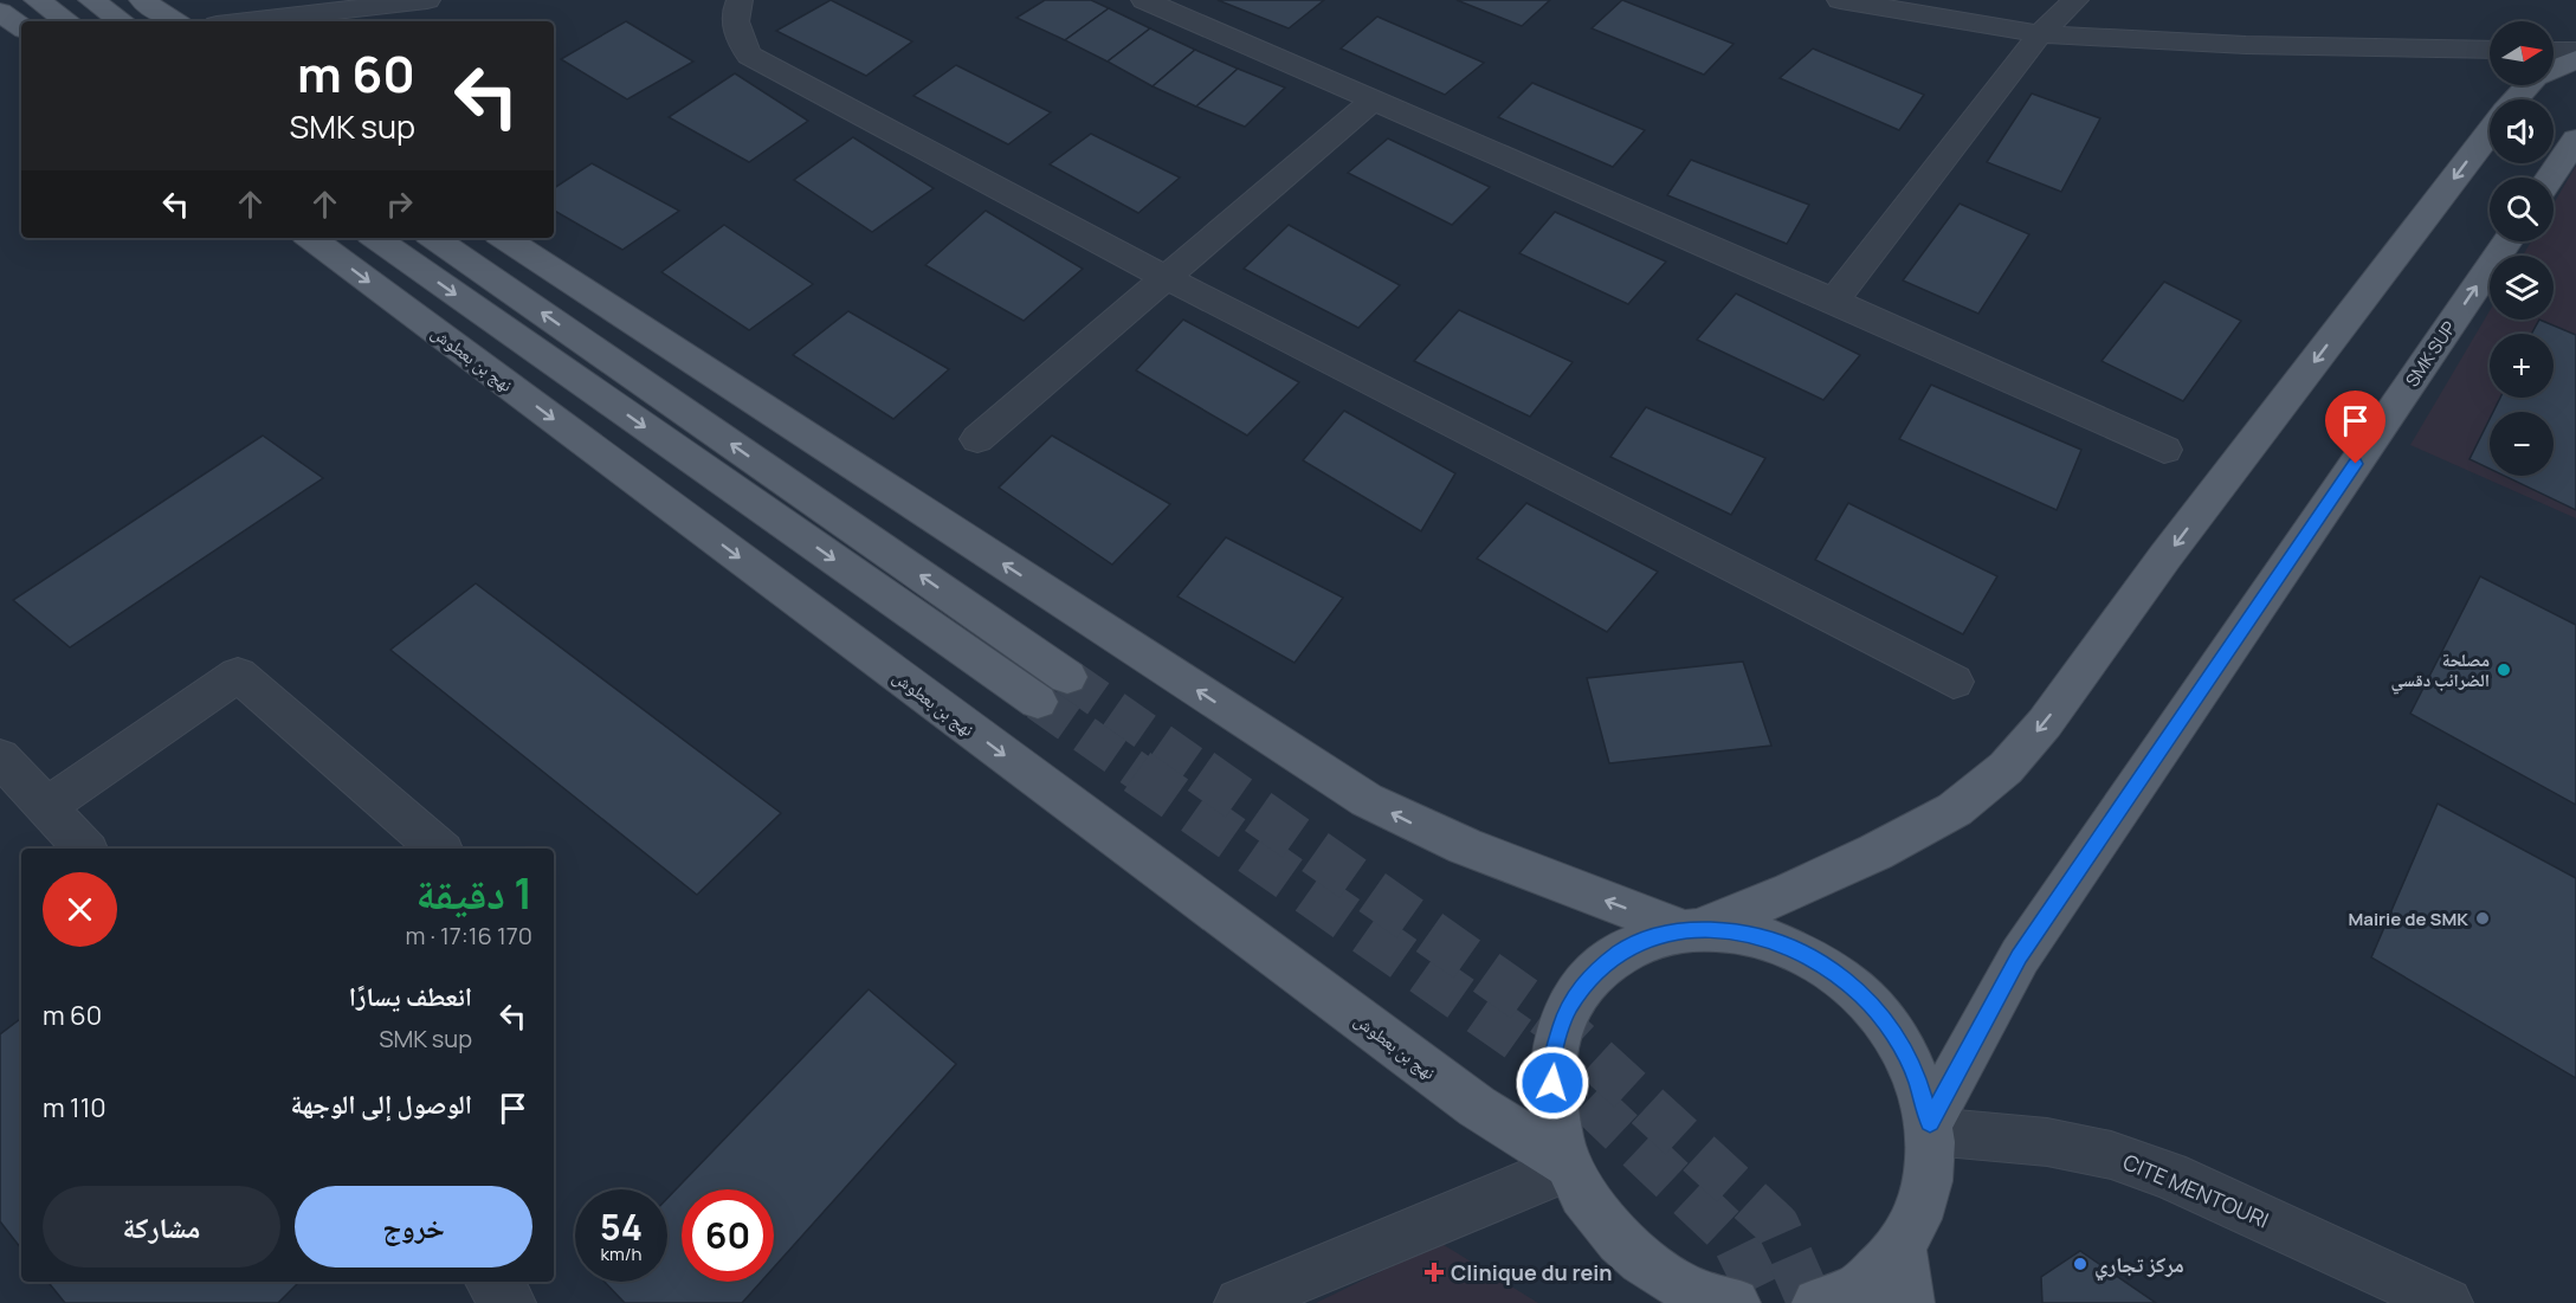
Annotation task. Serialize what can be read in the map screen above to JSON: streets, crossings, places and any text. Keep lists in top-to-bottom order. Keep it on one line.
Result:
{"streets":{"main road":["SMK SUP","نهج بن بعطوش"],"street":["CITE MENTOURI"]},"crossings":[["SMK SUP","CITE MENTOURI"]],"places":{"other":["مصلحة الضرائب دقسي","Mairie de SMK","مركز تجاري"],"health":["Clinique du rein"]},"north":"right","page":{"map_buttons":["+","−"],"turn":["60 m","SMK sup"],"heading":["1 دقيقة","170 m · 17:16"],"list":[{"name":"انعطف يسارًا","note":"SMK sup","value":"60 m"},{"name":"الوصول إلى الوجهة","value":"110 m"}],"buttons":["خروج","مشاركة"],"speed":"54 km/h","limit":"60"}}
